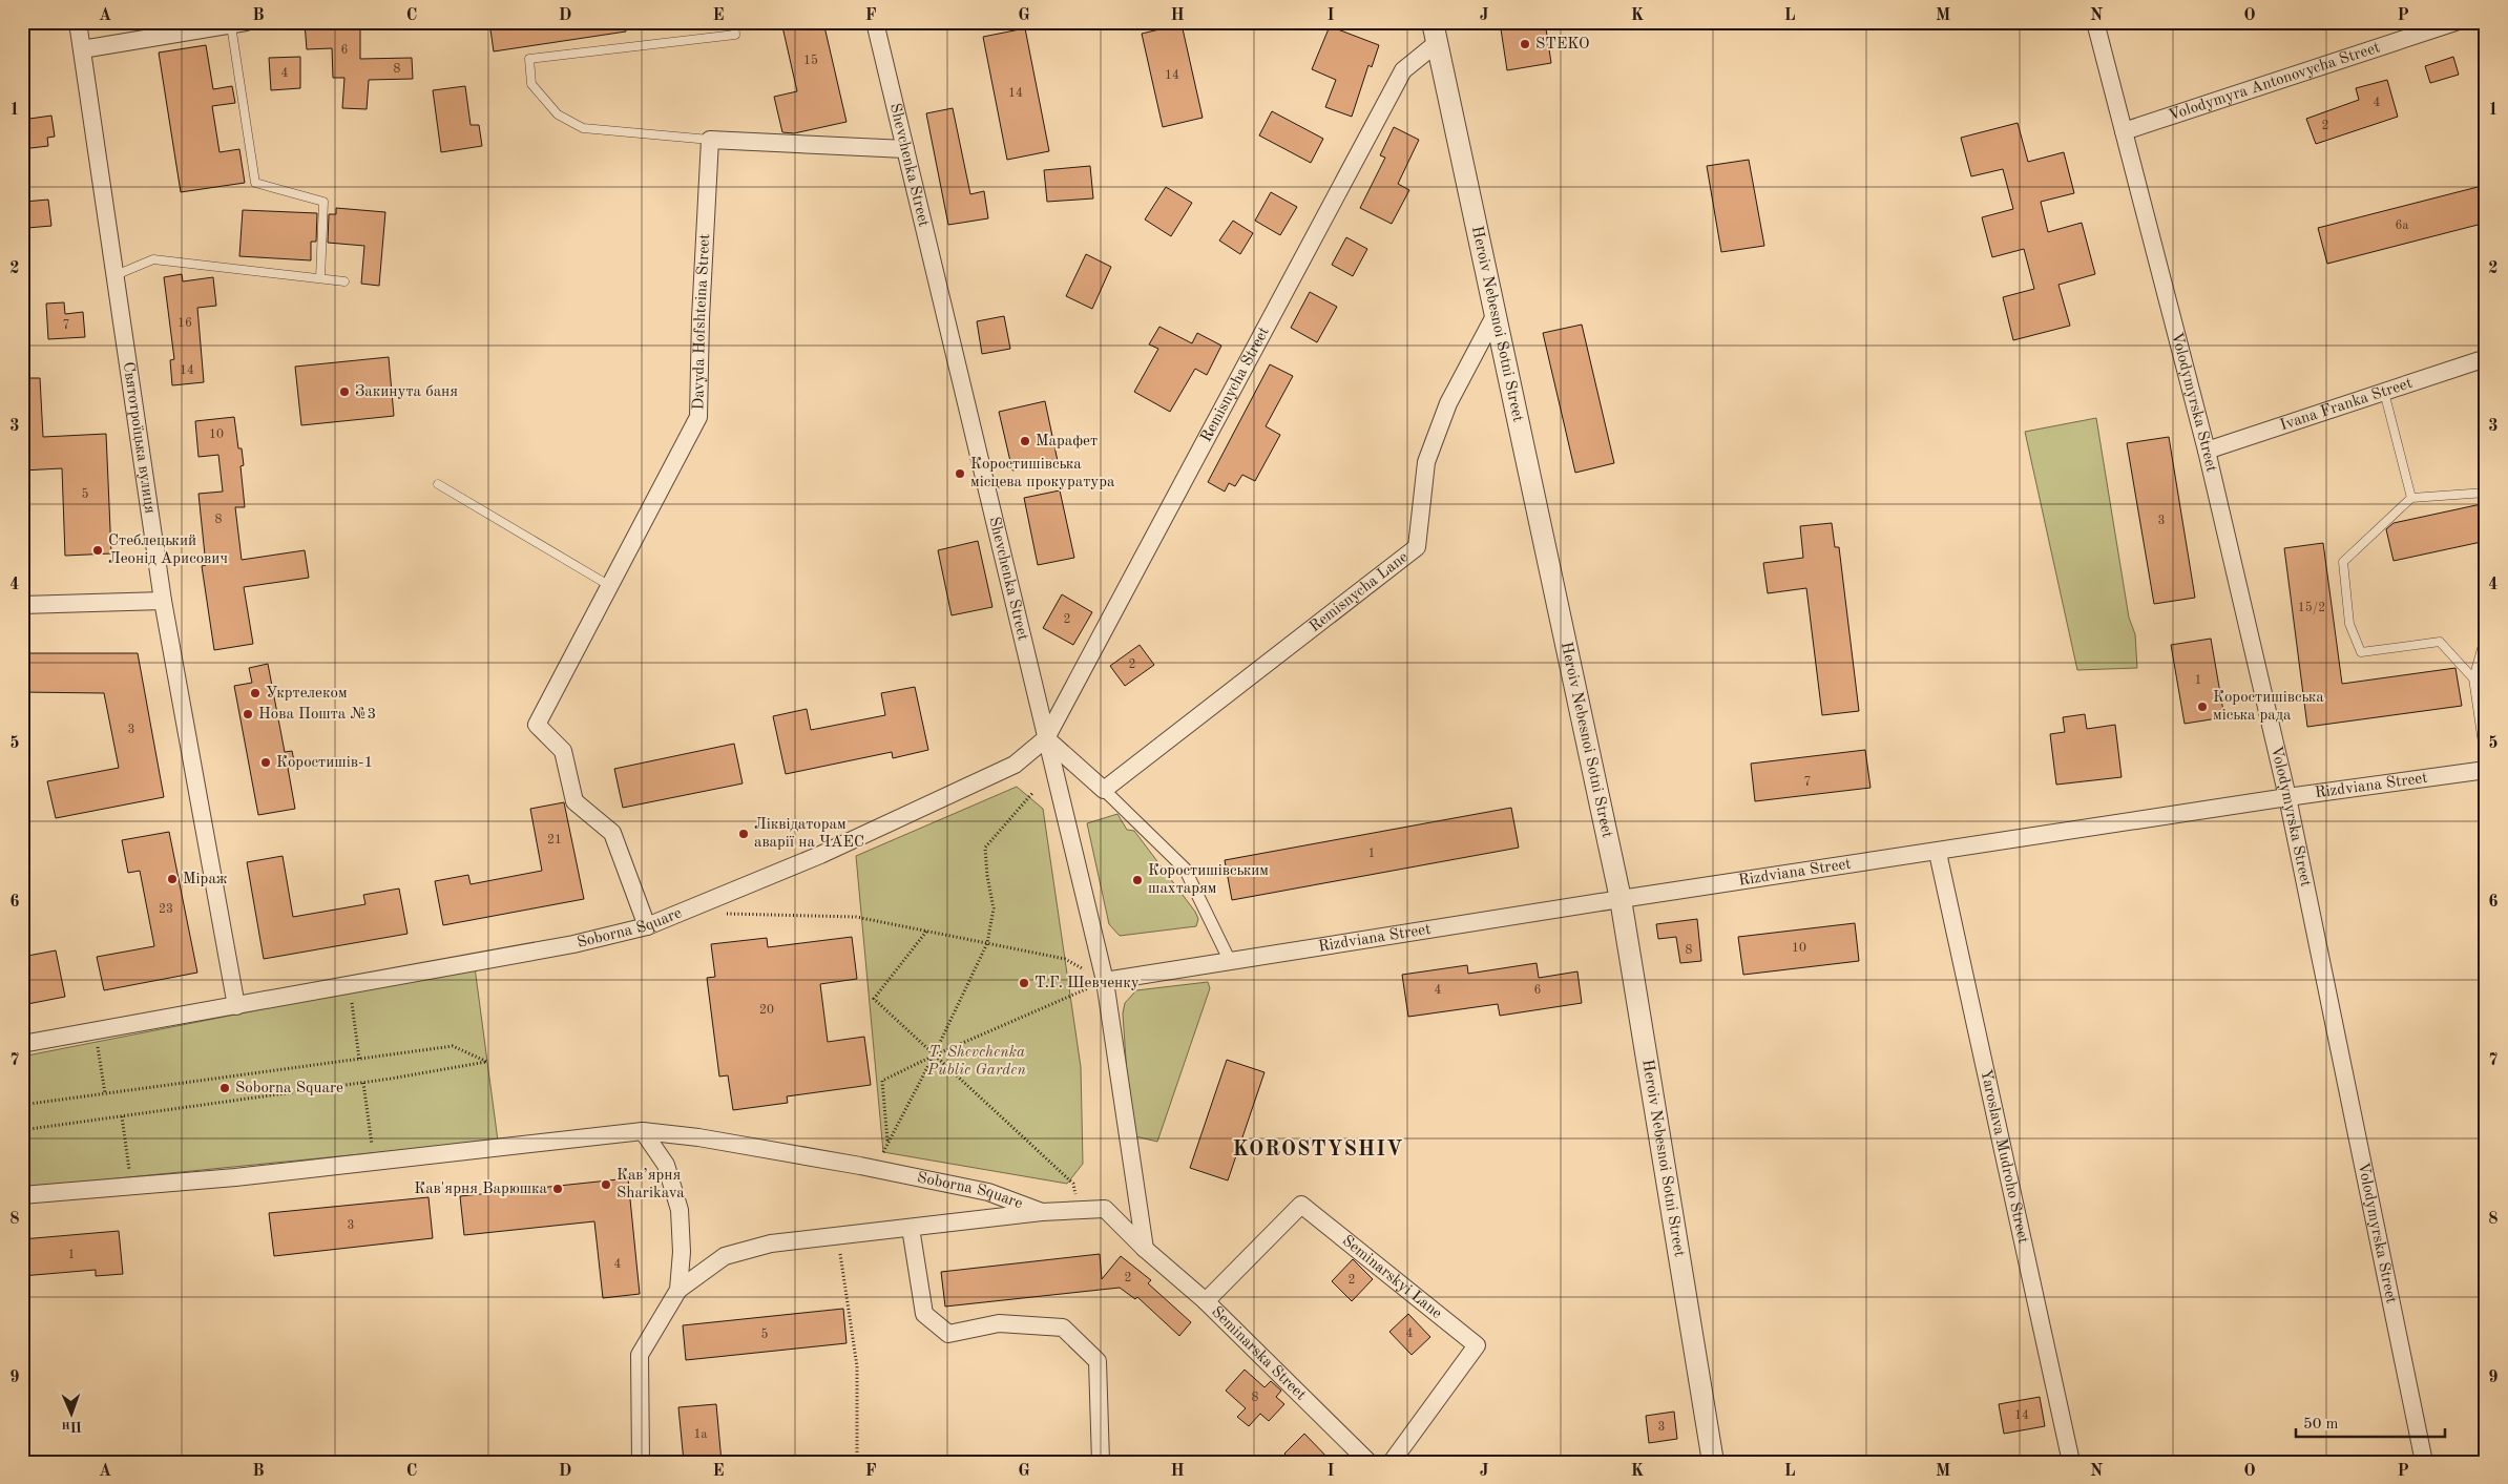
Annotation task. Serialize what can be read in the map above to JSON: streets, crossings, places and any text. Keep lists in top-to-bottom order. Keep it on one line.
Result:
{"streets":{"street":["Volodymyra Antonovycha Street","Shevchenka Street","Davyda Hofshteina Street","Heroiv Nebesnoi Sotni Street","Remisnycha Street","Volodymyrska Street","Ivana Franka Street","Святотроїцька вулиця","Remisnycha Lane","Rizdviana Street","Soborna Square","Yaroslava Mudroho Street","Seminarskyi Lane","Seminarska Street"]},"crossings":[["Volodymyra Antonovycha Street","Volodymyrska Street"],["Shevchenka Street","Remisnycha Street"],["Shevchenka Street","Rizdviana Street"],["Shevchenka Street","Soborna Square"],["Shevchenka Street","Seminarska Street"],["Davyda Hofshteina Street","Soborna Square"],["Heroiv Nebesnoi Sotni Street","Remisnycha Street"],["Heroiv Nebesnoi Sotni Street","Remisnycha Lane"],["Heroiv Nebesnoi Sotni Street","Rizdviana Street"],["Remisnycha Street","Soborna Square"],["Volodymyrska Street","Ivana Franka Street"],["Volodymyrska Street","Rizdviana Street"],["Святотроїцька вулиця","Soborna Square"],["Rizdviana Street","Yaroslava Mudroho Street"],["Soborna Square","Seminarska Street"],["Seminarskyi Lane","Seminarska Street"]],"districts":["KOROSTYSHIV"],"parks":["T. Shevchenka Public Garden"],"places":["STEKO","Закинута баня","Марафет","Коростишівська місцева прокуратура","Стеблецький Леонід Арисович","Укртелеком","Коростишівська міська рада","Нова Пошта №3","Коростишів-1","Ліквідаторам аварії на ЧАЕС","Міраж","Коростишівським шахтарям","Т.Г. Шевченку","Soborna Square","Кав’ярня Sharikava","Кав'ярня Варюшка"],"house_numbers":["6","15","8","4","14","14","4","2","6а","16","7","14","10","5","8","3","15/2","2","2","1","3","7","21","1","23","10","8","4","6","20","3","1","4","2","2","4","5","8","14","3","1а"],"scale_bar":"50 m","north":"bottom","grid":{"columns":["A","B","C","D","E","F","G","H","I","J","K","L","M","N","O","P"],"rows":["1","2","3","4","5","6","7","8","9"]}}
